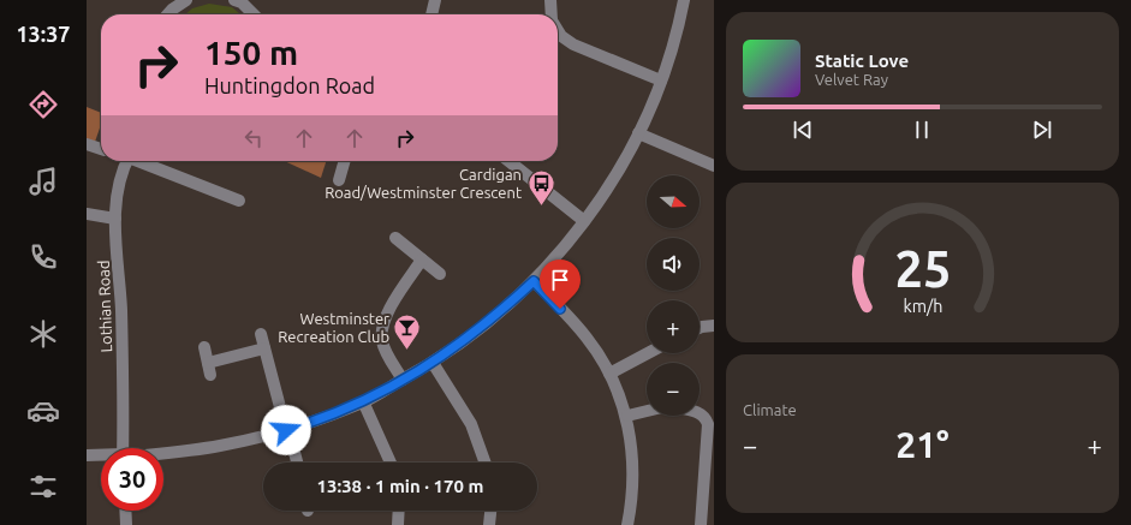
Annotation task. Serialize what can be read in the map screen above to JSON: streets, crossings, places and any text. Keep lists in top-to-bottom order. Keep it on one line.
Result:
{"streets":{"street":["Lothian Road"]},"places":{"bus stop":["Cardigan Road/Westminster Crescent"],"bar":["Westminster Recreation Club"]},"north":"right","page":{"tabs":"13:37","turn":["150 m","Huntingdon Road"],"song":["Static Love","Velvet Ray"],"map_buttons":["+","−"],"tile":"Climate","heat":["−","21°","+"],"limit":"30","trip":"13:38 · 1 min · 170 m","gauge":["25","km/h"]}}
